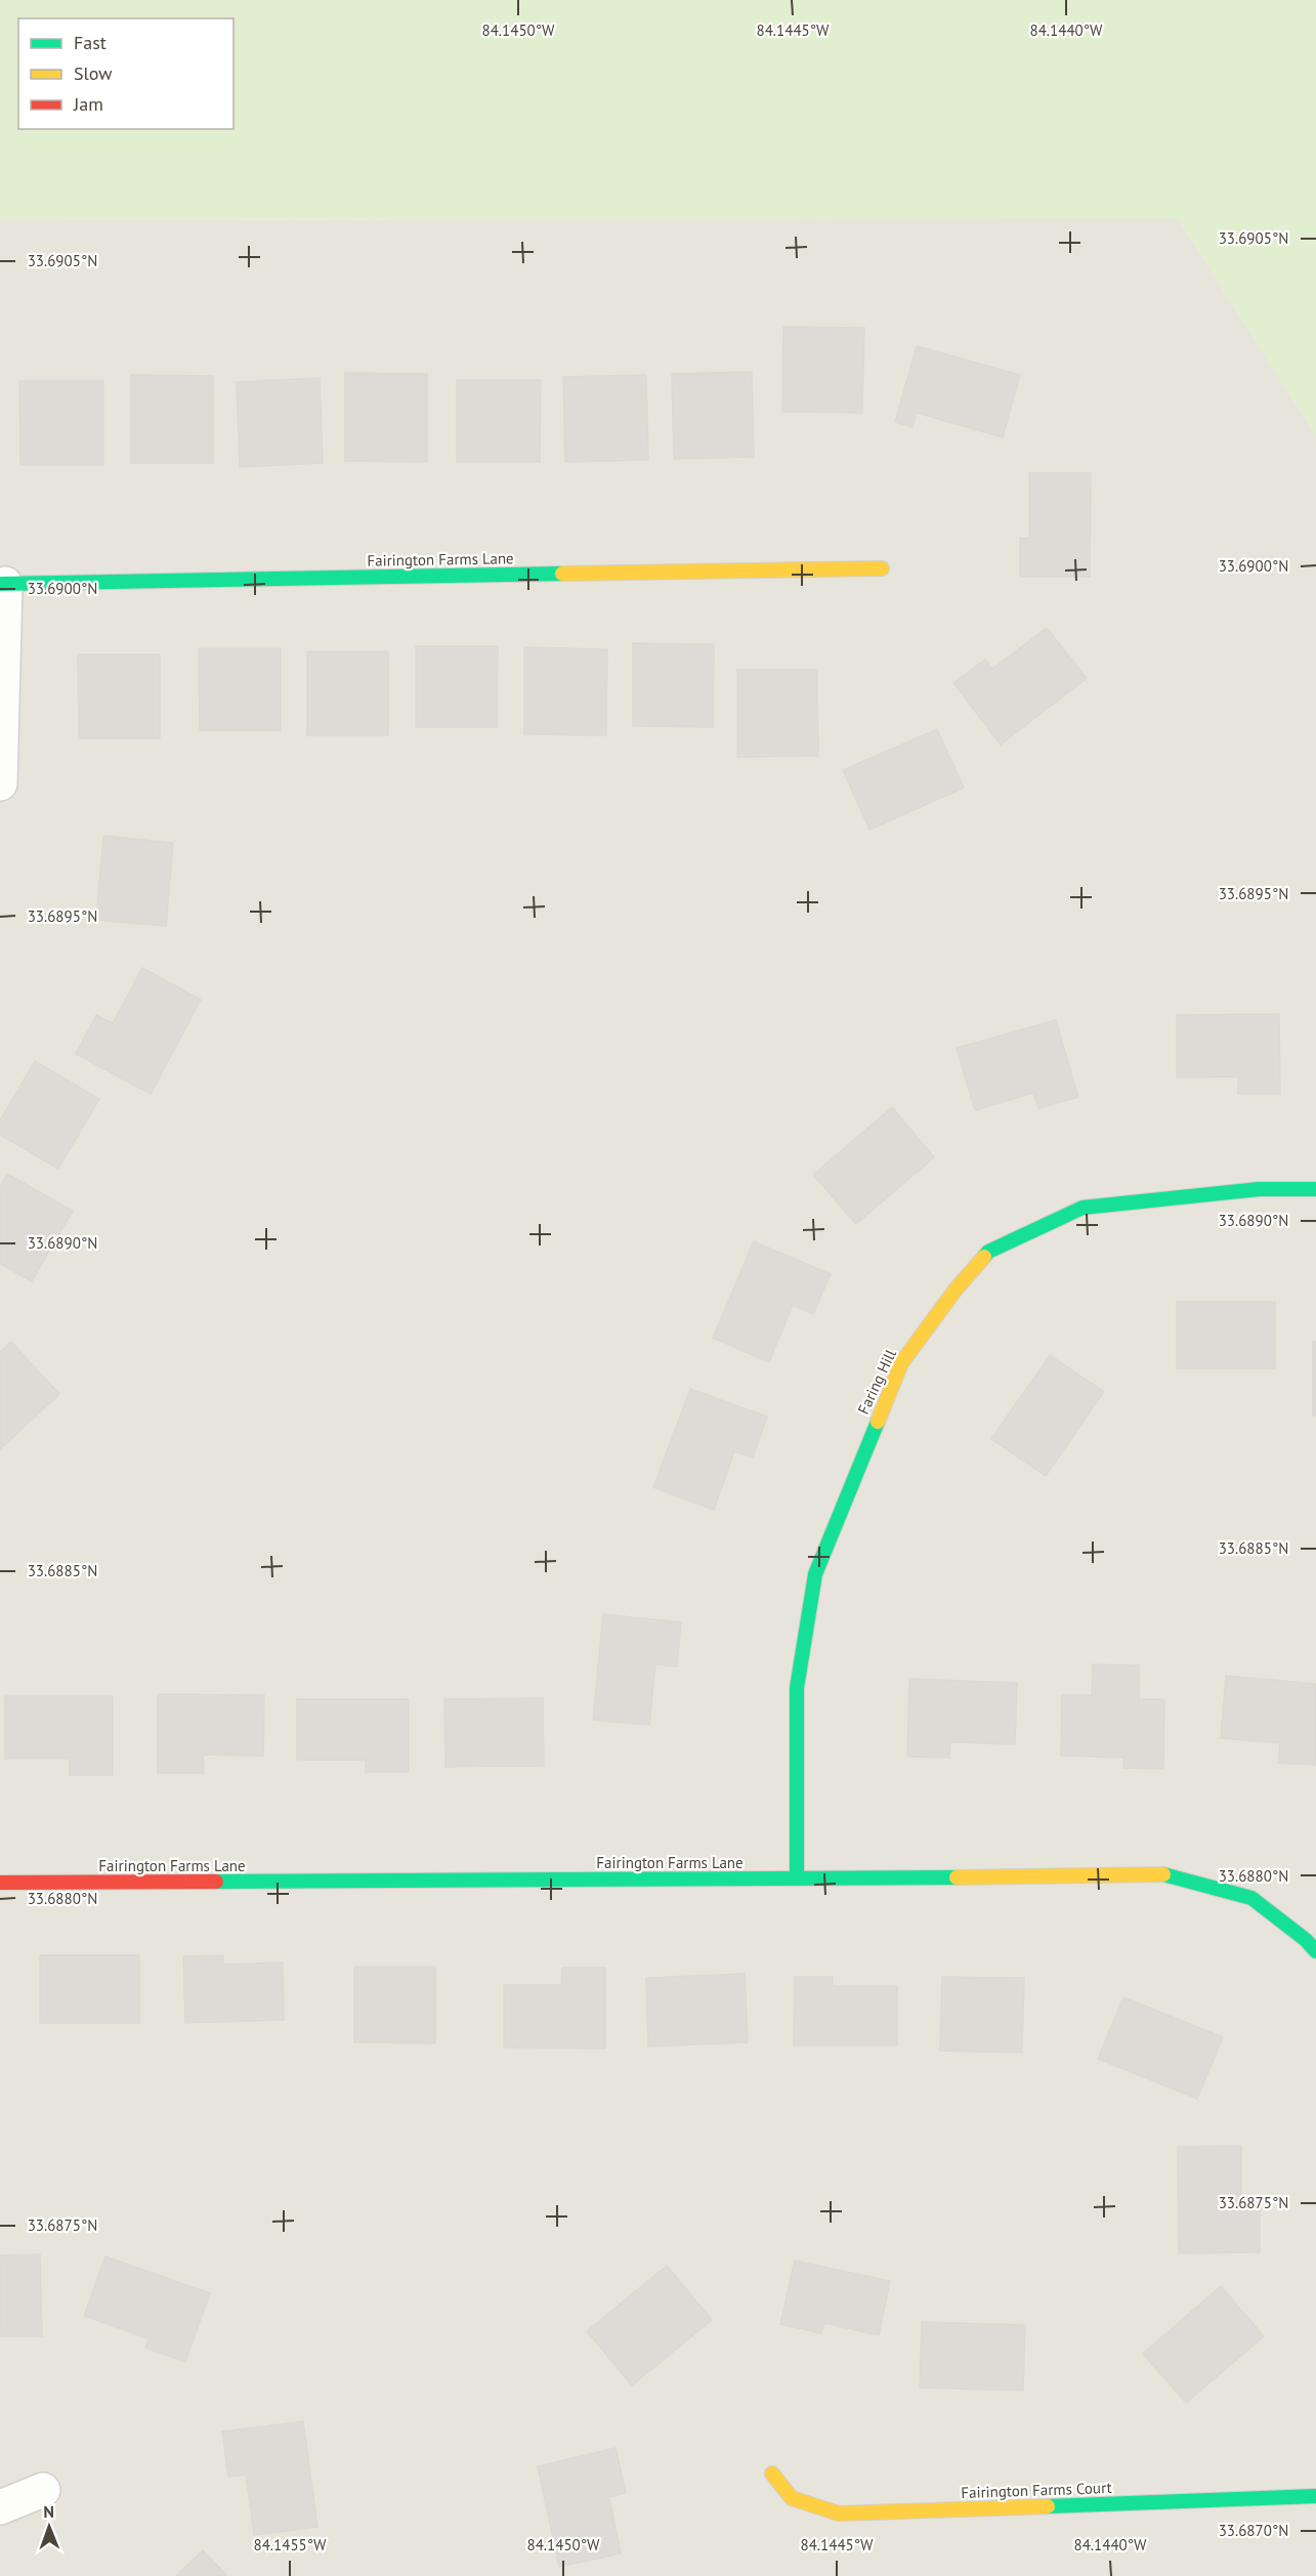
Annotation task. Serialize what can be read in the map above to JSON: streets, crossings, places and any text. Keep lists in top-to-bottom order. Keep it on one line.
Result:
{"streets":{"street":["Fairington Farms Lane","Faring Hill","Fairington Farms Court"]},"crossings":[["Fairington Farms Lane","Faring Hill"]],"legend":["Fast","Slow","Jam"],"north":"top","coordinates":["84.1450°W","84.1445°W","84.1440°W","33.6905°N","33.6900°N","33.6895°N","33.6890°N","33.6885°N","33.6880°N","33.6875°N","33.6870°N","84.1455°W"]}
